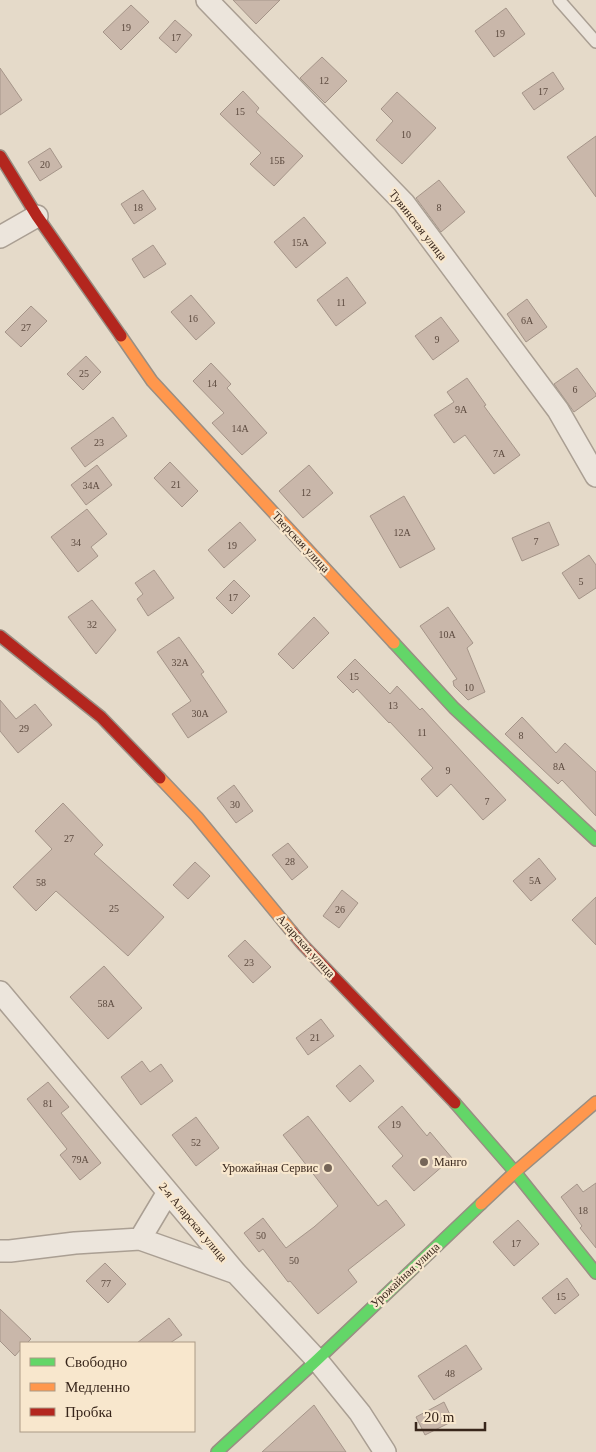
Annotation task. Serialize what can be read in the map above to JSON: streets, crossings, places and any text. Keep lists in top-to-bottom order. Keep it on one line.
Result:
{"streets":{"street":["Тувинская улица","Тверская улица","Аларская улица","2-я Аларская улица","Урожайная улица"]},"crossings":[["Аларская улица","Урожайная улица"],["2-я Аларская улица","Урожайная улица"]],"places":["Манго","Урожайная Сервис"],"house_numbers":["19","19","17","12","17","15","10","15Б","20","18","8","15А","11","16","6А","27","9","25","14","6","9А","14А","23","7А","21","34А","12","12А","7","34","19","5","17","32","10А","32А","15","10","13","30А","29","11","8","8А","9","7","30","27","28","5А","58","25","26","23","58А","21","81","19","52","79А","18","50","17","50","77","15","48"],"legend":["Свободно","Медленно","Пробка"],"scale_bar":"20 m"}
